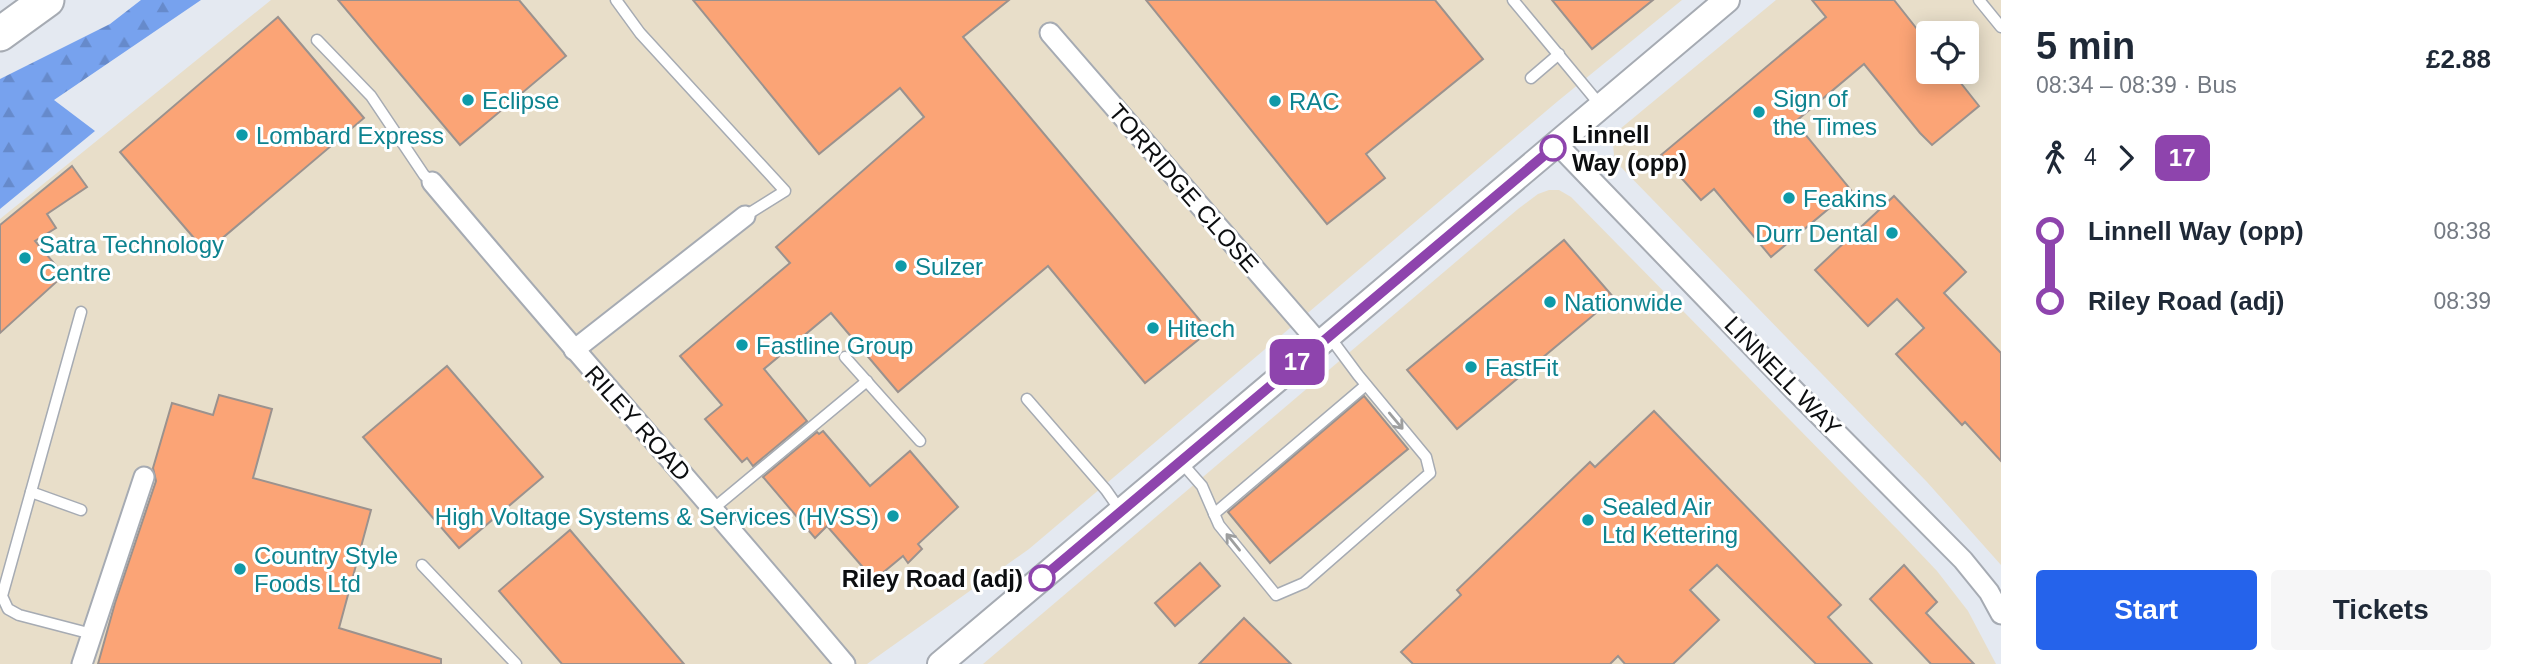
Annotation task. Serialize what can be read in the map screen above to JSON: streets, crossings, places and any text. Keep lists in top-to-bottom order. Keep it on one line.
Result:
{"streets":{"street":["TORRIDGE CLOSE","LINNELL WAY","RILEY ROAD"]},"places":["Eclipse","RAC","Sign of the Times","Lombard Express","Linnell Way (opp)","Feakins","Durr Dental","Satra Technology Centre","Sulzer","Nationwide","Hitech","Fastline Group","FastFit","High Voltage Systems & Services (HVSS)","Sealed Air Ltd Kettering","Country Style Foods Ltd","Riley Road (adj)"],"lines":["bus line 17"],"page":{"on_map":"17","heading":["5 min","08:34 – 08:39 · Bus","£2.88"],"legs":["4","17"],"list":[{"name":"Linnell Way (opp)","value":"08:38"},{"name":"Riley Road (adj)","value":"08:39"}],"buttons":["Start","Tickets"]}}
